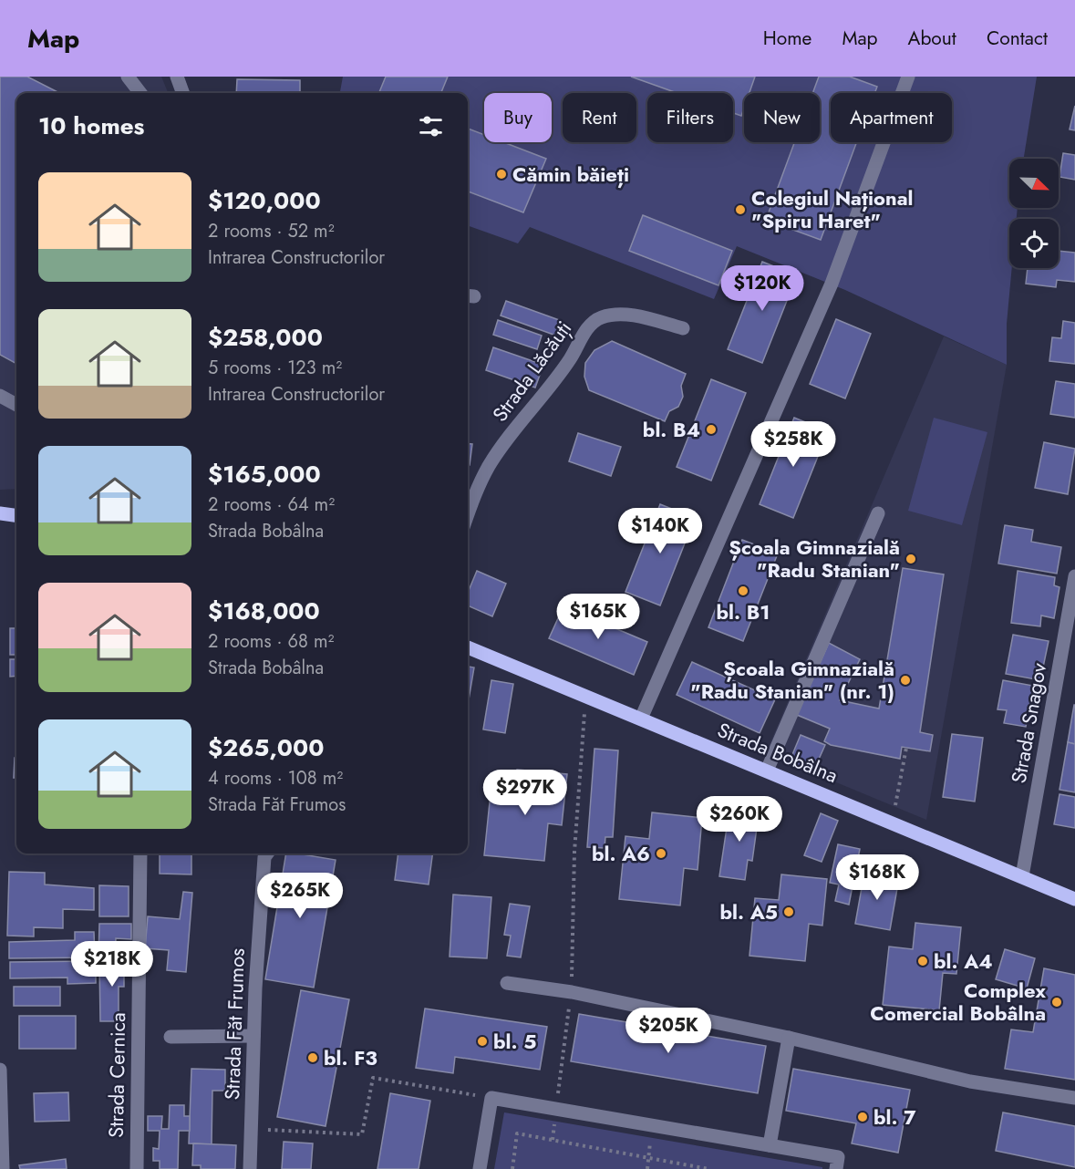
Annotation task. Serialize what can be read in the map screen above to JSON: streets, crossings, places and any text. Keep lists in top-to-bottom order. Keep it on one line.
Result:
{"streets":{"main road":["Strada Bobâlna"],"street":["Strada Lăcăuți","Strada Snagov","Strada Făt Frumos","Strada Cernica"]},"crossings":[["Strada Snagov","Strada Bobâlna"]],"places":["Cămin băieți","Colegiul Național \"Spiru Haret\"","bl. B4","Școala Gimnazială \"Radu Stanian\"","bl. B1","Școala Gimnazială \"Radu Stanian\" (nr. 1)","bl. A6","bl. A5","bl. A4","Complex Comercial Bobâlna","bl. 5","bl. F3","bl. 7"],"north":"bottom right","page":{"header":"Map","nav":["Home","Map","About","Contact"],"chip":["Buy","Rent","Filters","New","Apartment"],"heading":"10 homes","list":[{"name":"$120,000","note":"2 rooms · 52 m² · Intrarea Constructorilor"},{"name":"$258,000","note":"5 rooms · 123 m² · Intrarea Constructorilor"},{"name":"$165,000","note":"2 rooms · 64 m² · Strada Bobâlna"},{"name":"$168,000","note":"2 rooms · 68 m² · Strada Bobâlna"},{"name":"$265,000","note":"4 rooms · 108 m² · Strada Făt Frumos"}],"price":["$120K","$258K","$140K","$165K","$297K","$260K","$168K","$265K","$218K","$205K"]}}
